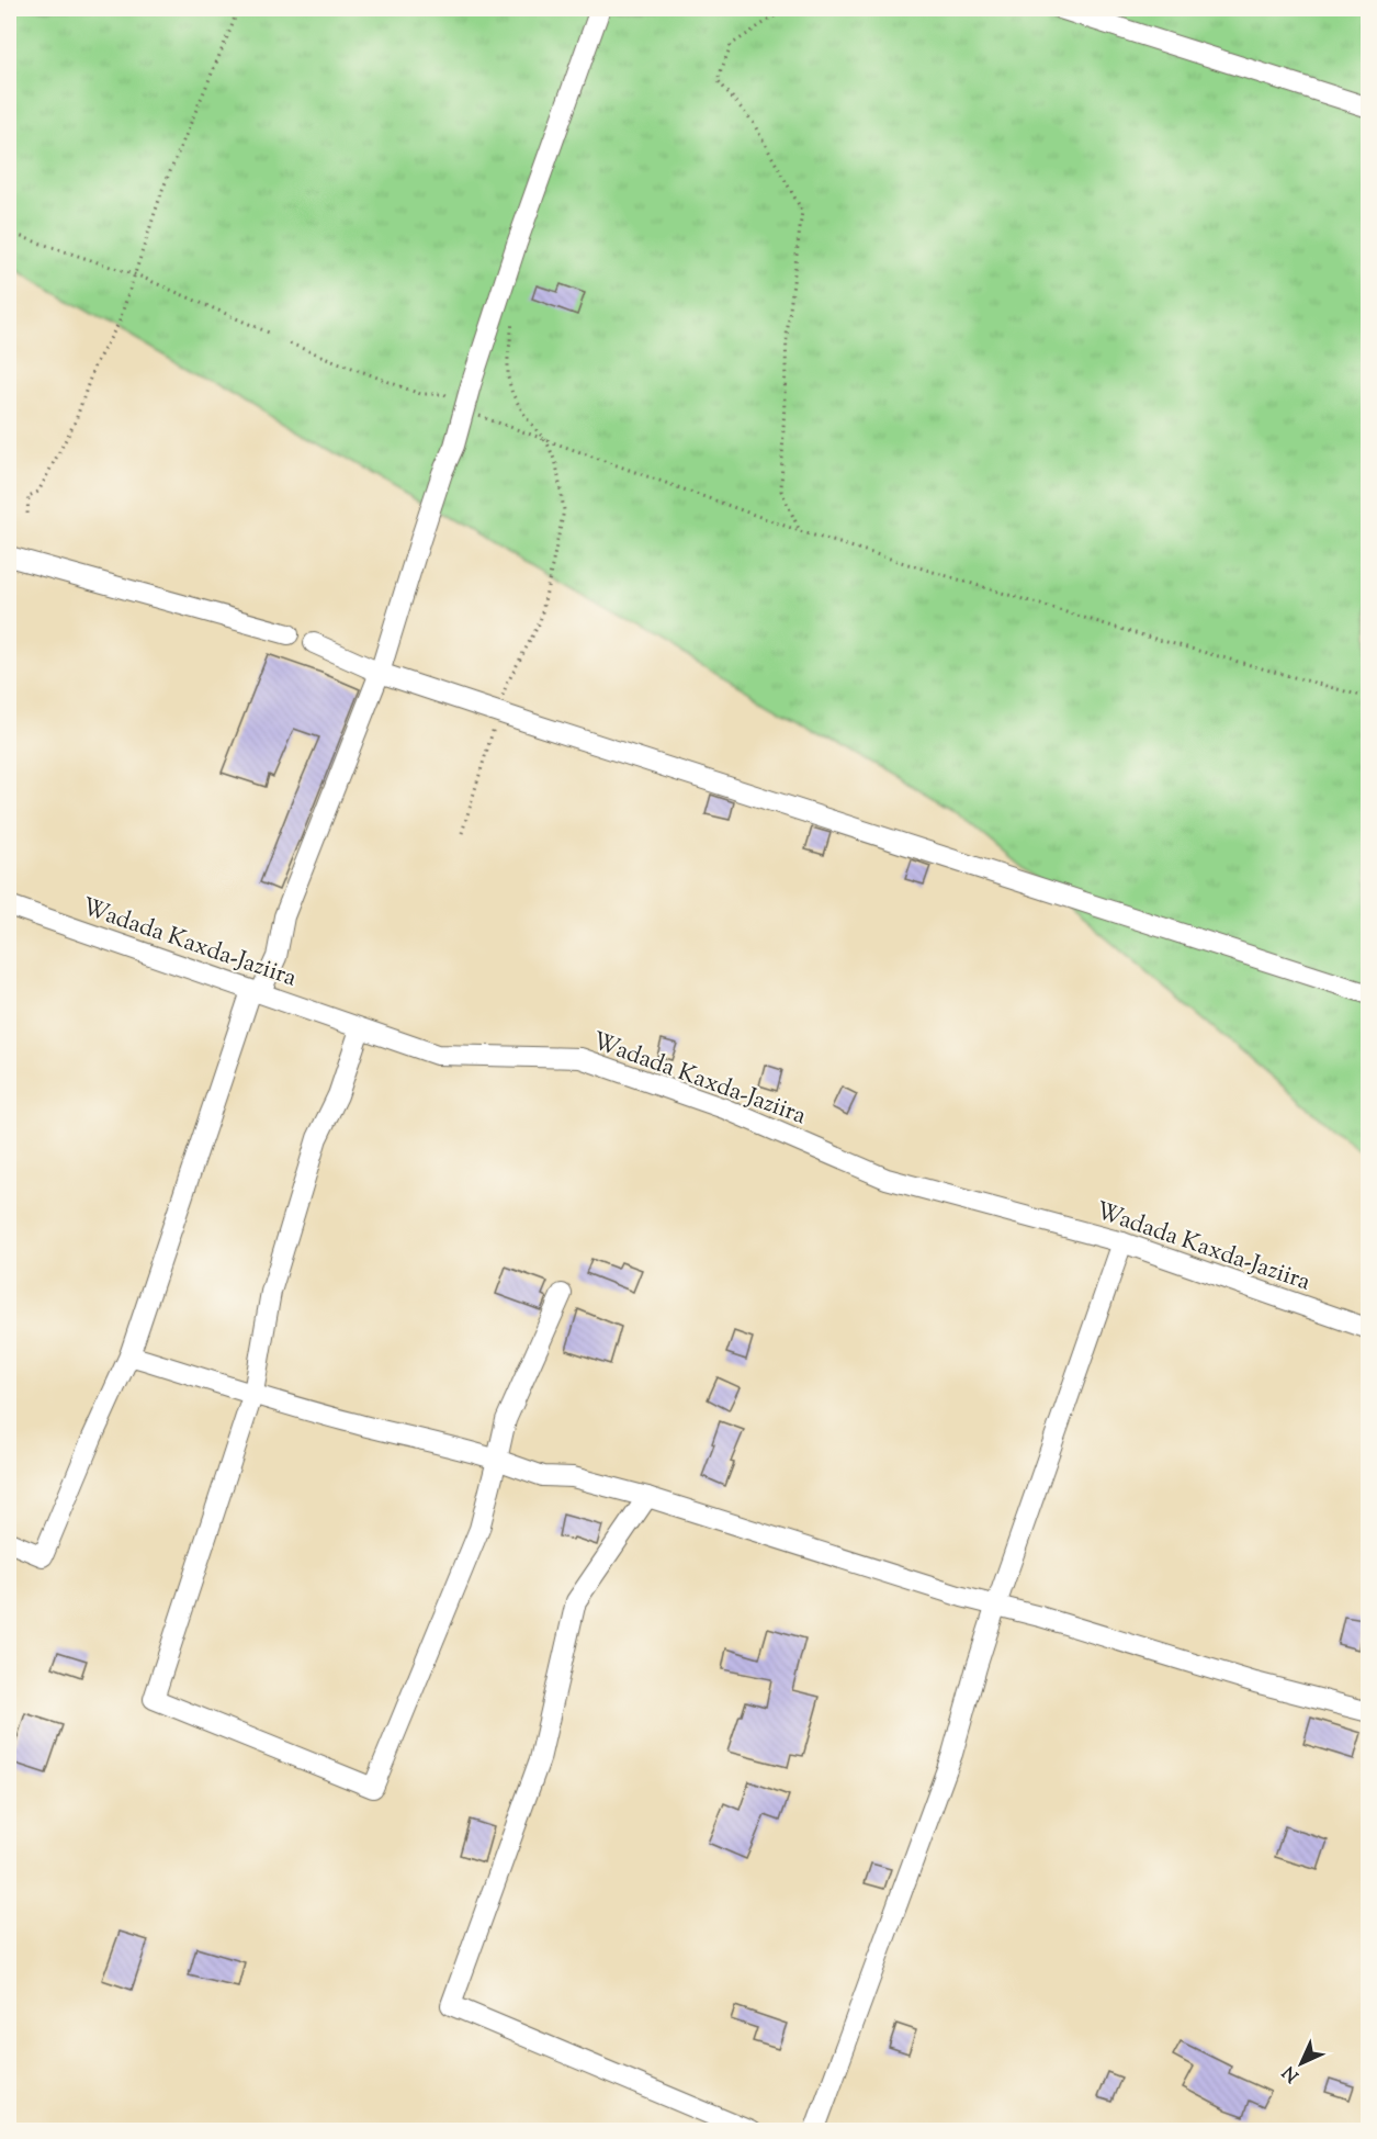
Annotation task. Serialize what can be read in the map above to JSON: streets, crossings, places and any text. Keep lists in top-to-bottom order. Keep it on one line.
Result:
{"streets":{"street":["Wadada Kaxda-Jaziira"]},"north":"bottom left"}
